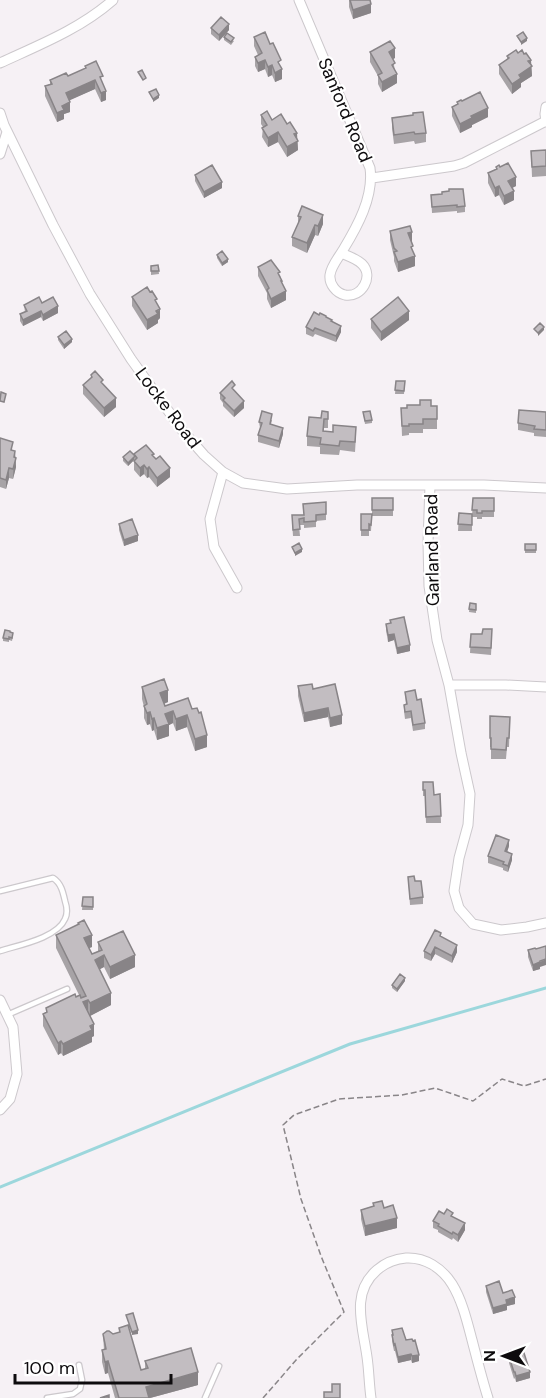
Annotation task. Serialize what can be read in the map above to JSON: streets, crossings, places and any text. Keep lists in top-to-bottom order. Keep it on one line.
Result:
{"streets":{"street":["Sanford Road","Locke Road","Garland Road"]},"crossings":[["Locke Road","Garland Road"]],"scale_bar":"100 m","north":"left"}
